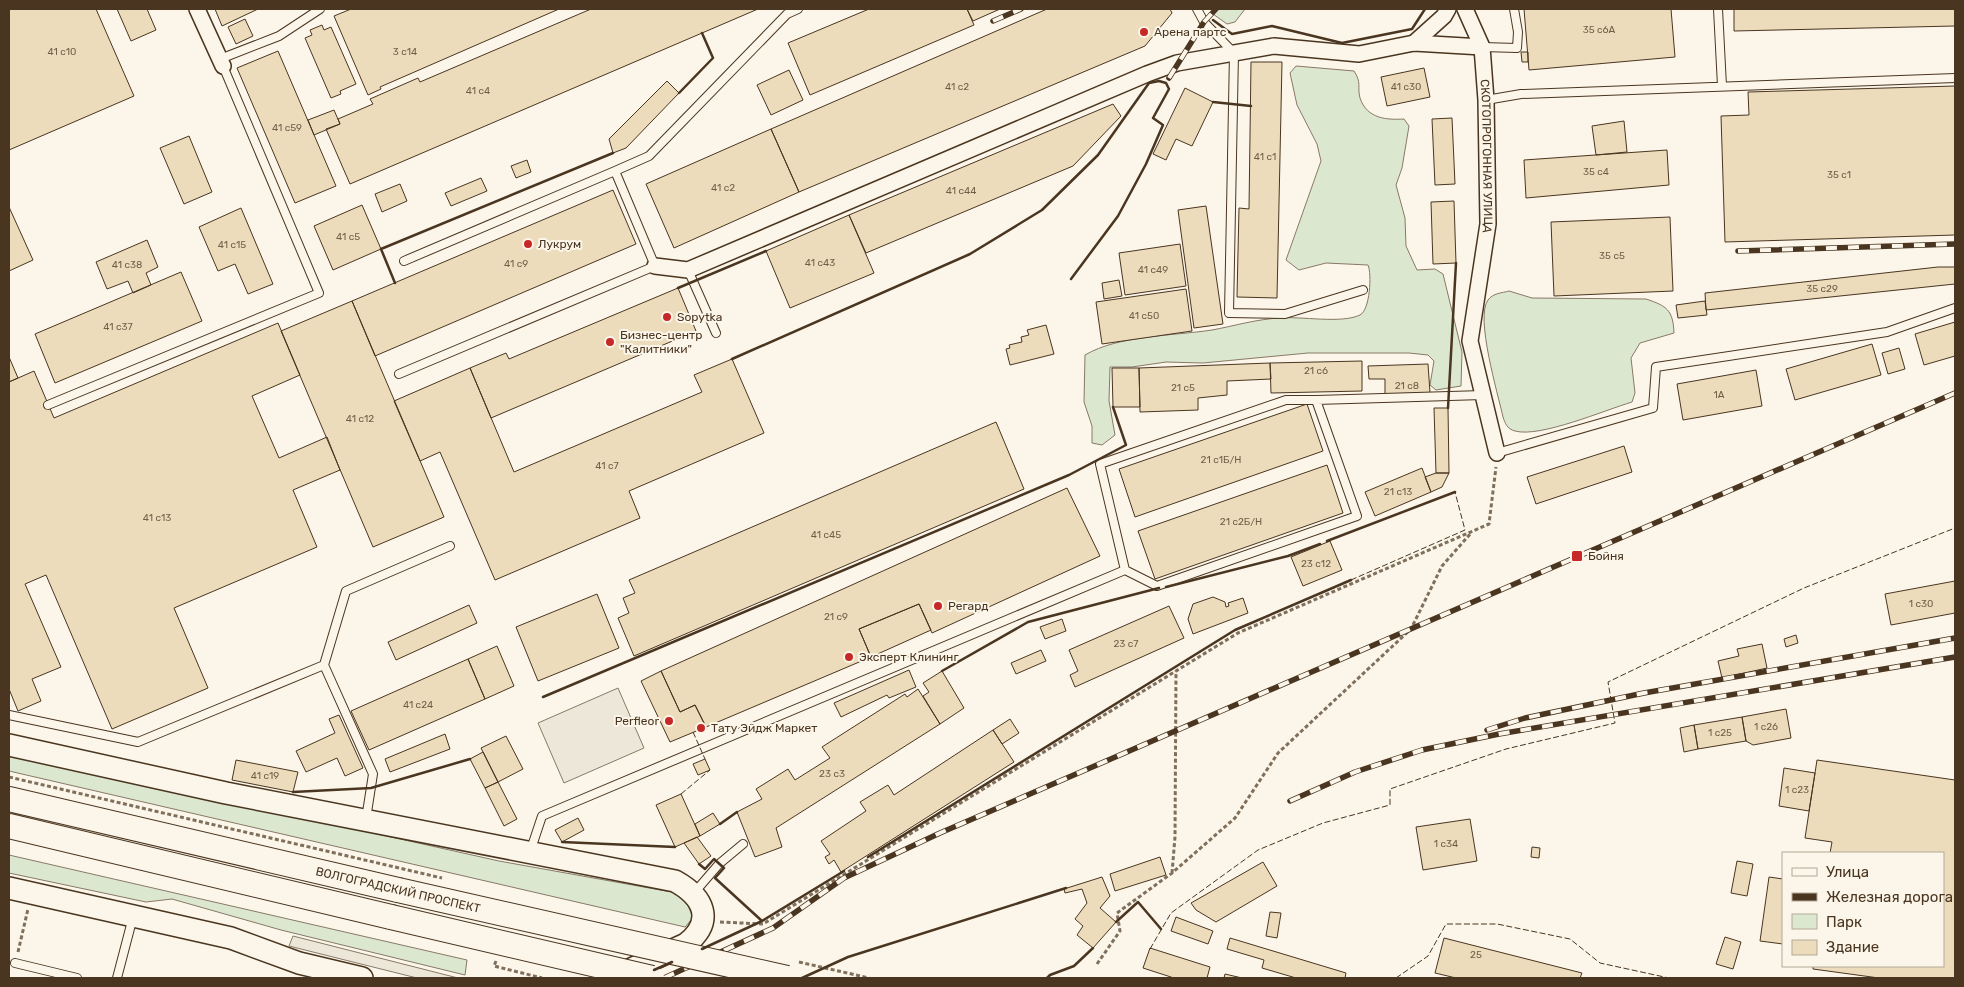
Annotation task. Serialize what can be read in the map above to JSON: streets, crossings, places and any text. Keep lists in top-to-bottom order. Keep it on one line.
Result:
{"streets":{"main road":["ВОЛГОГРАДСКИЙ ПРОСПЕКТ"],"street":["СКОТОПРОГОННАЯ УЛИЦА"]},"places":{"other":["Арена партс","Лукрум","Sopytka","Бизнес-центр \"Калитники\"","Регард","Эксперт Клининг","Perfleor","Тату Эйдж Маркет"],"transit":["Бойня"]},"house_numbers":["35 с6А","41 с10","3 с14","41 с2","41 с30","41 с4","41 с59","41 с1","35 с4","35 с1","41 с2","41 с44","41 с5","41 с15","35 с5","41 с43","41 с9","41 с38","41 с49","35 с29","41 с50","41 с37","21 с6","21 с8","21 с5","1А","41 с12","21 с1Б/Н","41 с7","21 с13","41 с13","21 с2Б/Н","41 c45","23 c12","1 с30","21 с9","23 с7","41 с24","1 с26","1 с25","23 с3","41 с19","1 с23","1 с34","25"],"legend":["Улица","Железная дорога","Парк","Здание"]}
